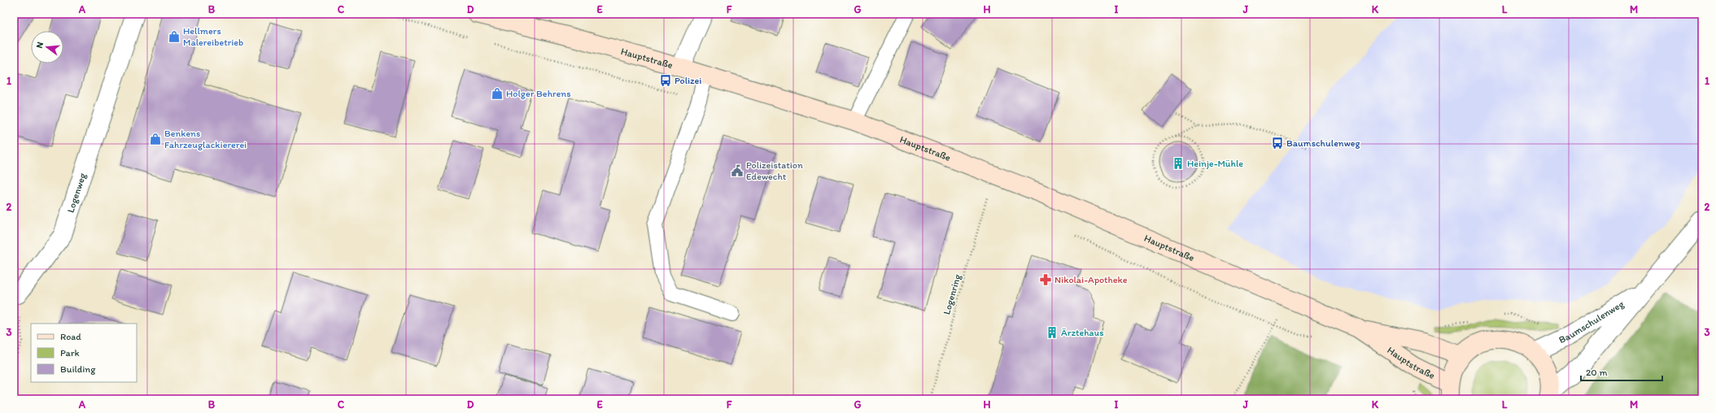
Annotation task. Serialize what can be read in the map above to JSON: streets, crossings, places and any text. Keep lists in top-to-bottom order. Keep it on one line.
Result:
{"streets":{"main road":["Hauptstraße"],"street":["Logenweg","Baumschulenweg"],"path":["Logenring"]},"places":{"shop":["Hellmers Malereibetrieb","Holger Behrens","Benkens Fahrzeuglackiererei"],"bus stop":["Polizei","Baumschulenweg"],"building":["Heinje-Mühle","Ärztehaus"],"public building":["Polizeistation Edewecht"],"pharmacy":["Nikolai-Apotheke"]},"legend":["Road","Park","Building"],"scale_bar":"20 m","north":"left","grid":{"columns":["A","B","C","D","E","F","G","H","I","J","K","L","M"],"rows":["1","2","3"]}}
